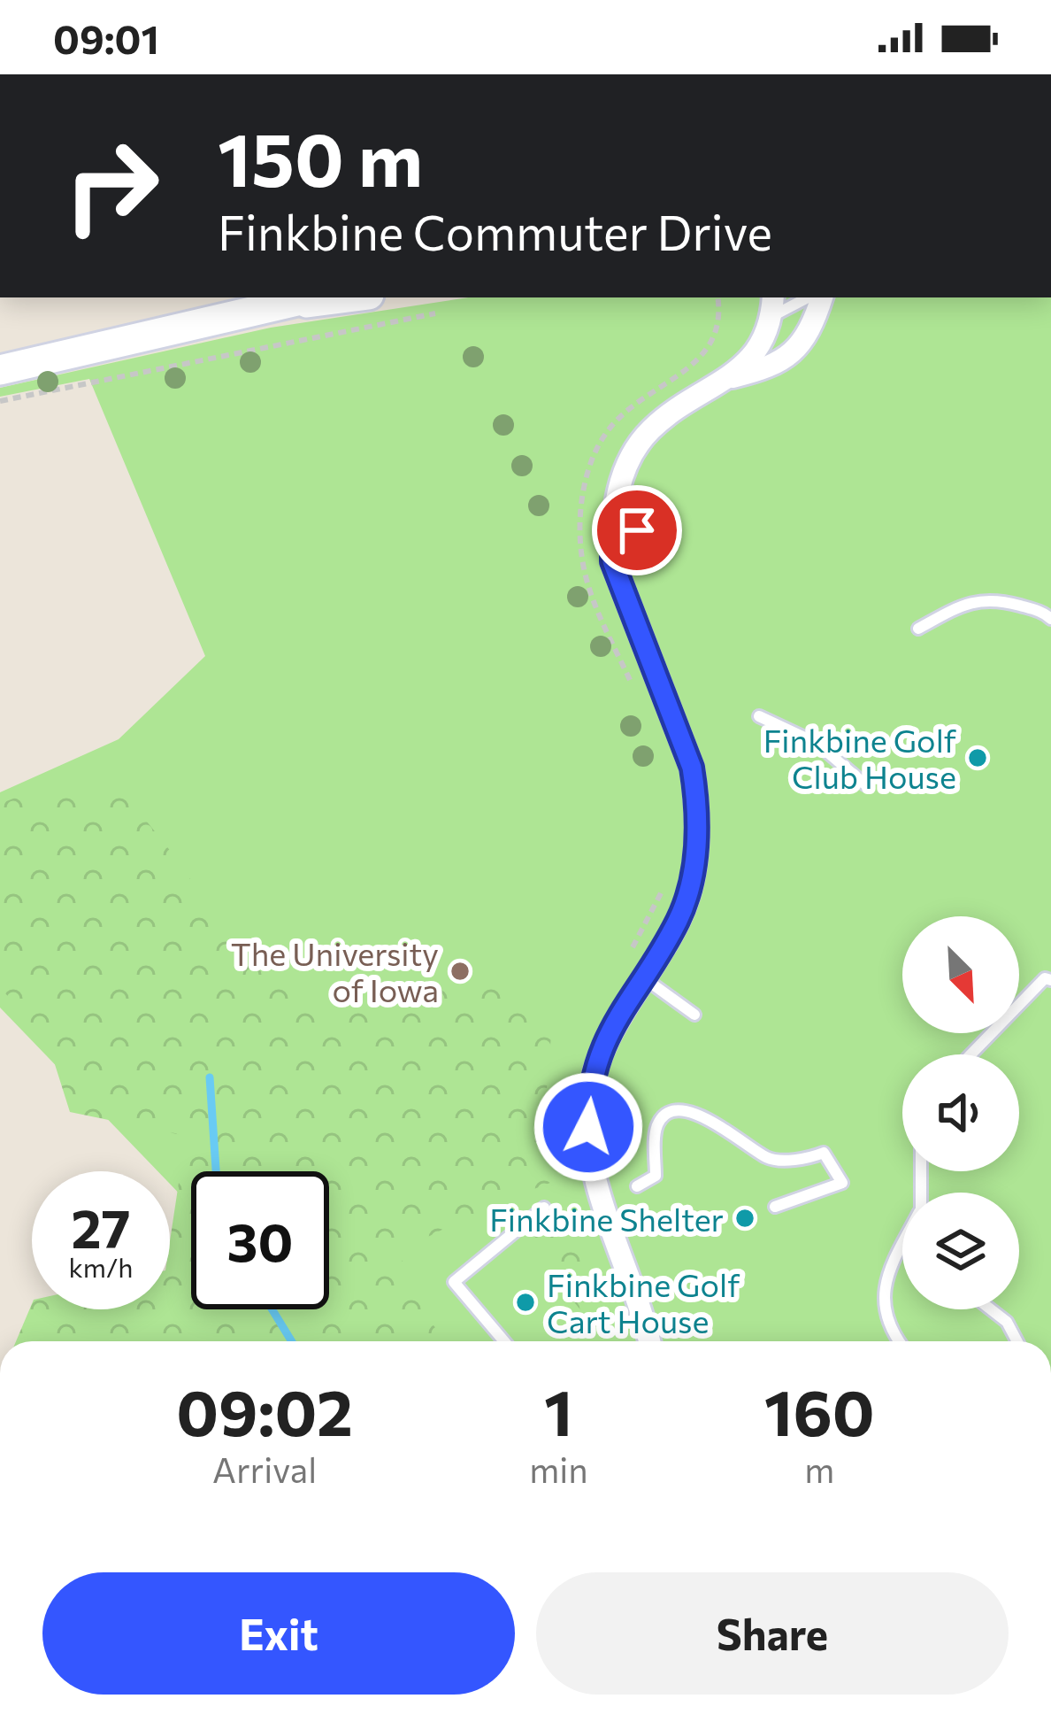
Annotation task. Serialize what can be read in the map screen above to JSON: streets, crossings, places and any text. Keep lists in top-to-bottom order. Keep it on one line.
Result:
{"places":["Finkbine Golf Club House","The University of Iowa","Finkbine Shelter","Finkbine Golf Cart House"],"north":"bottom right","page":{"status":"09:01","turn":["150 m","Finkbine Commuter Drive"],"speed":"27 km/h","limit":"30","eta":["09:02","Arrival","1","min","160","m"],"buttons":["Exit","Share"]}}
